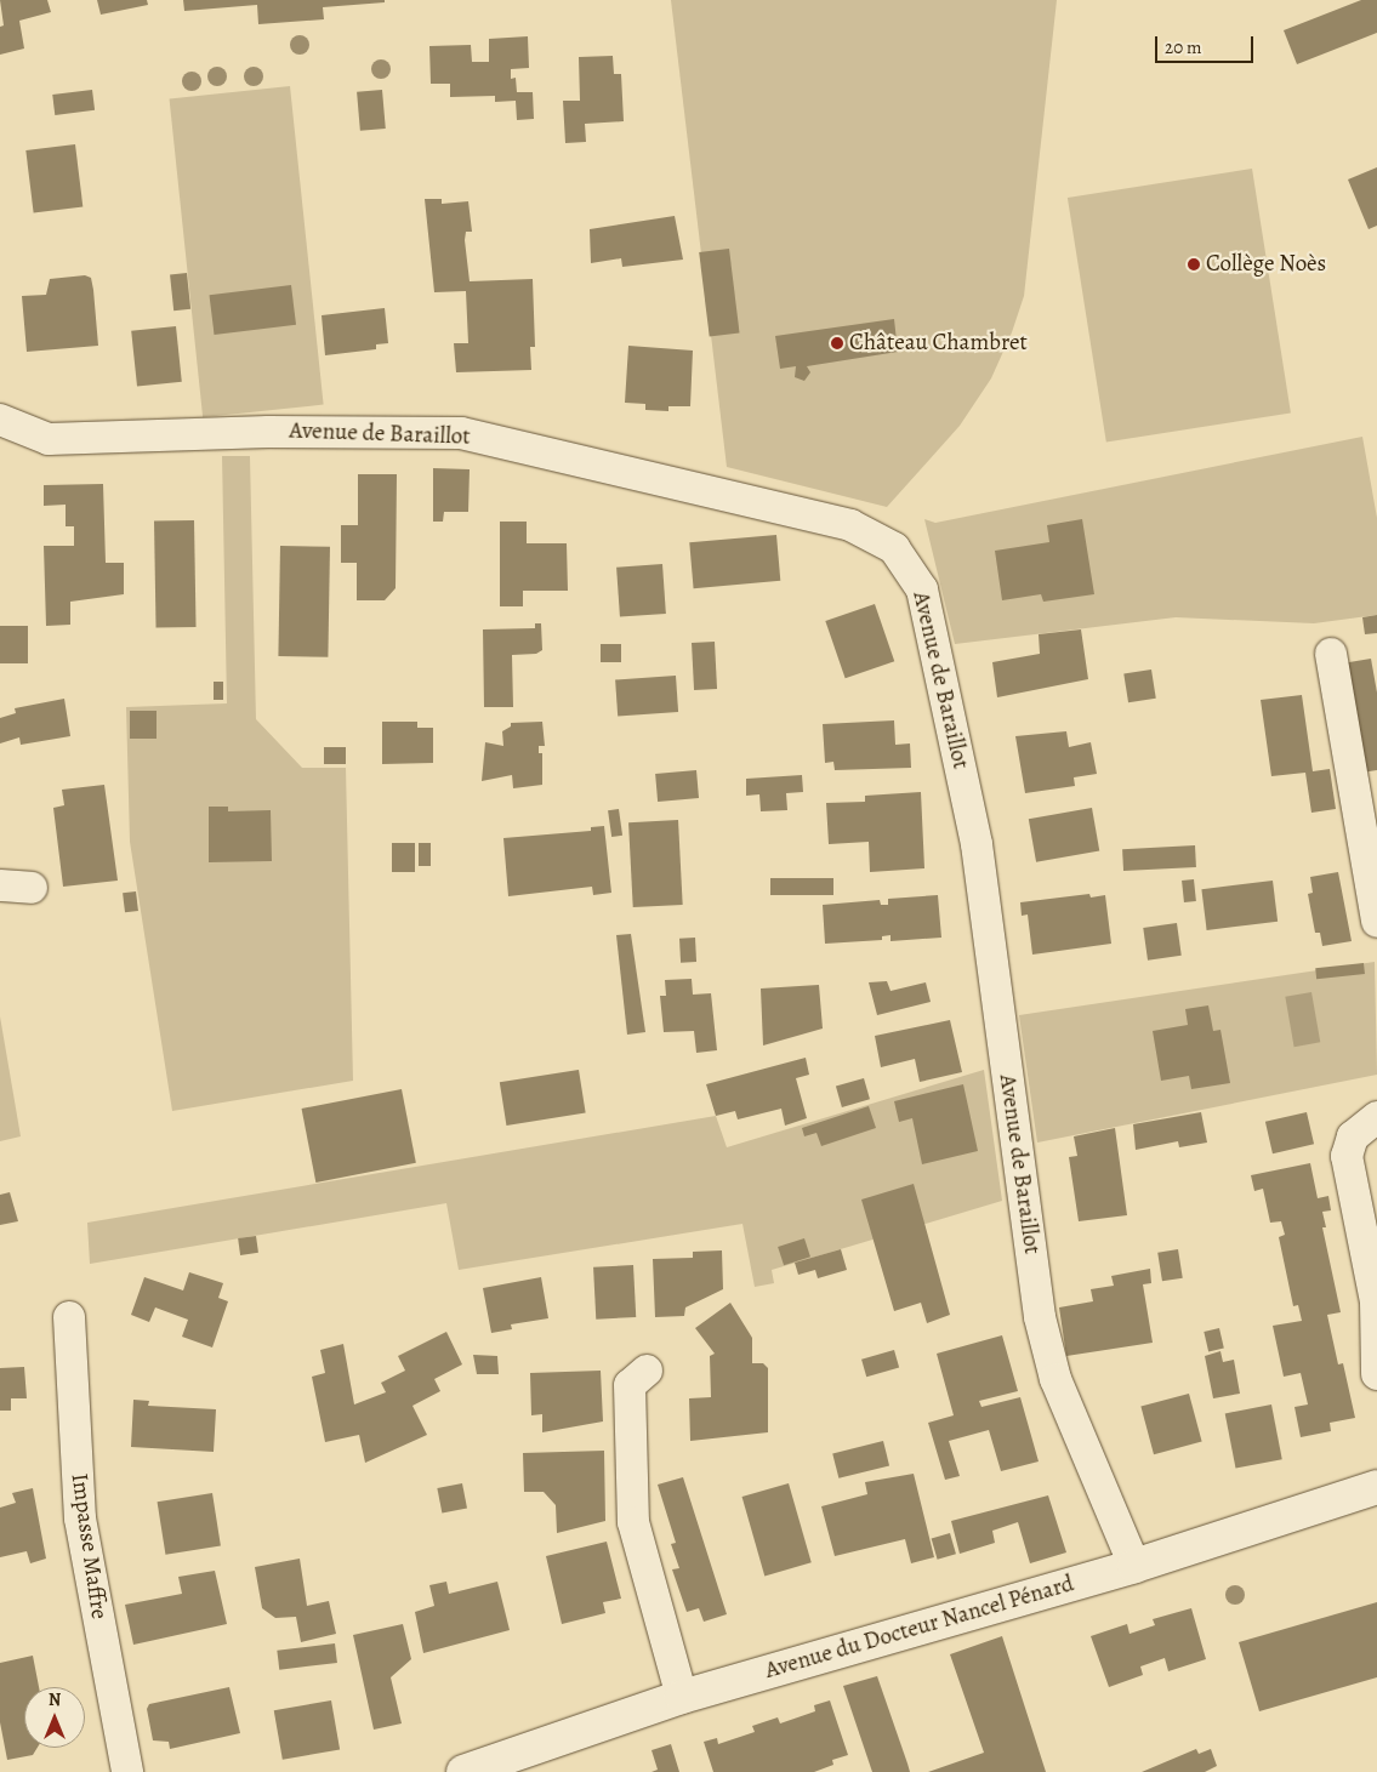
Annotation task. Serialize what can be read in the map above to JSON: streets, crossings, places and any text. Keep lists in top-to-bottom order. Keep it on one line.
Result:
{"streets":{"main road":["Avenue du Docteur Nancel Pénard"],"street":["Avenue de Baraillot","Impasse Maffre"]},"crossings":[["Avenue de Baraillot","Avenue du Docteur Nancel Pénard"]],"places":["Collège Noès","Château Chambret"],"scale_bar":"20 m","north":"top"}
